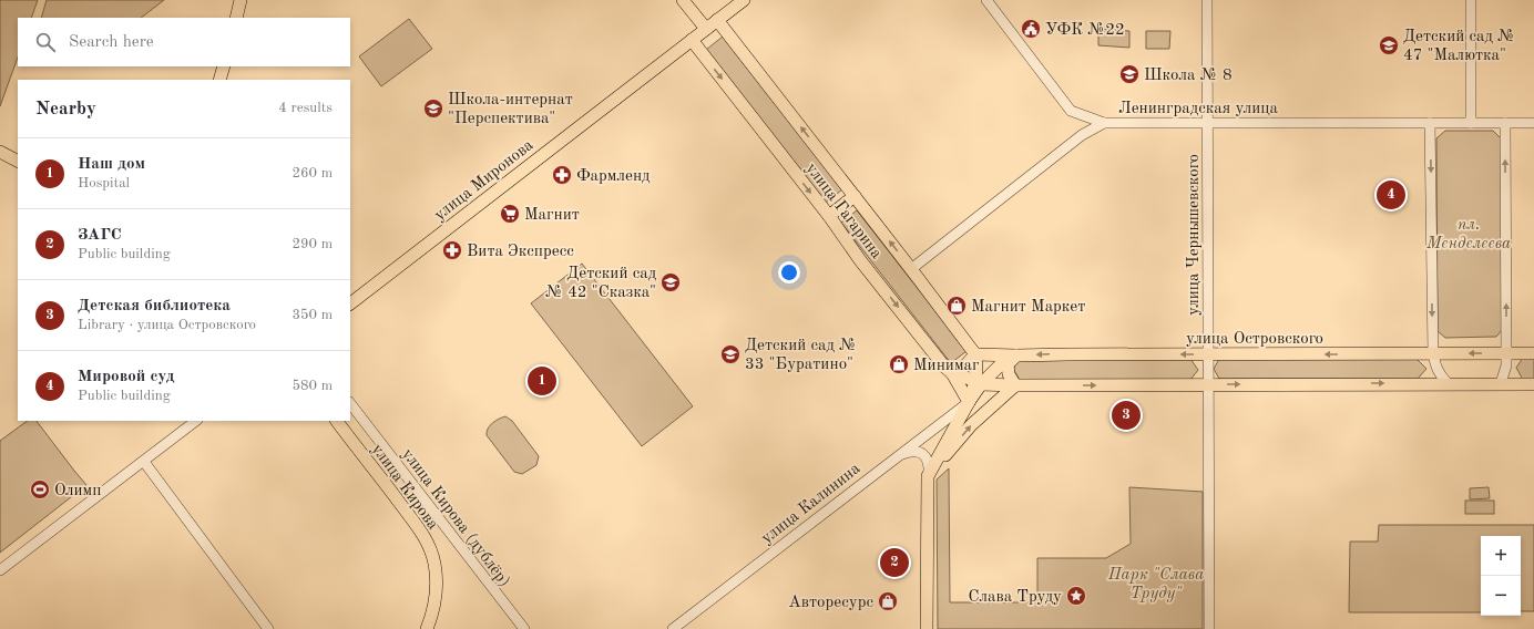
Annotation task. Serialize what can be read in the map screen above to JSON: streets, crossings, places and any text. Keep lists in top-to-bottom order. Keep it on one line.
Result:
{"streets":{"main road":["улица Миронова","улица Гагарина","улица Островского","улица Кирова"],"street":["Ленинградская улица","улица Чернышевского","улица Калинина","улица Кирова (дублёр)"]},"crossings":[["Ленинградская улица","улица Гагарина"],["Ленинградская улица","улица Чернышевского"],["улица Миронова","улица Гагарина"],["улица Гагарина","улица Островского"],["улица Гагарина","улица Калинина"],["улица Чернышевского","улица Островского"]],"parks":["пл. Менделеева","Парк \"Слава Труду\""],"places":{"public building":["УФК №22"],"school or university":["Детский сад № 47 \"Малютка\"","Школа № 8","Школа-интернат \"Перспектива\"","Детский сад № 42 \"Сказка\"","Детский сад № 33 \"Буратино\""],"pharmacy":["Фармленд","Вита Экспресс"],"supermarket":["Магнит"],"shop":["Магнит Маркет","Минимаг","Авторесурс"],"sports":["Олимп"],"place":["Слава Труду"]},"page":{"search":"Search here","heading":["Nearby","4 results"],"list":[{"mark":"1","name":"Наш дом","note":"Hospital","value":"260 m"},{"mark":"2","name":"ЗАГС","note":"Public building","value":"290 m"},{"mark":"3","name":"Детская библиотека","note":"Library · улица Островского","value":"350 m"},{"mark":"4","name":"Мировой суд","note":"Public building","value":"580 m"}],"pins":["4","1","3","2"],"map_buttons":["+","−"]}}
